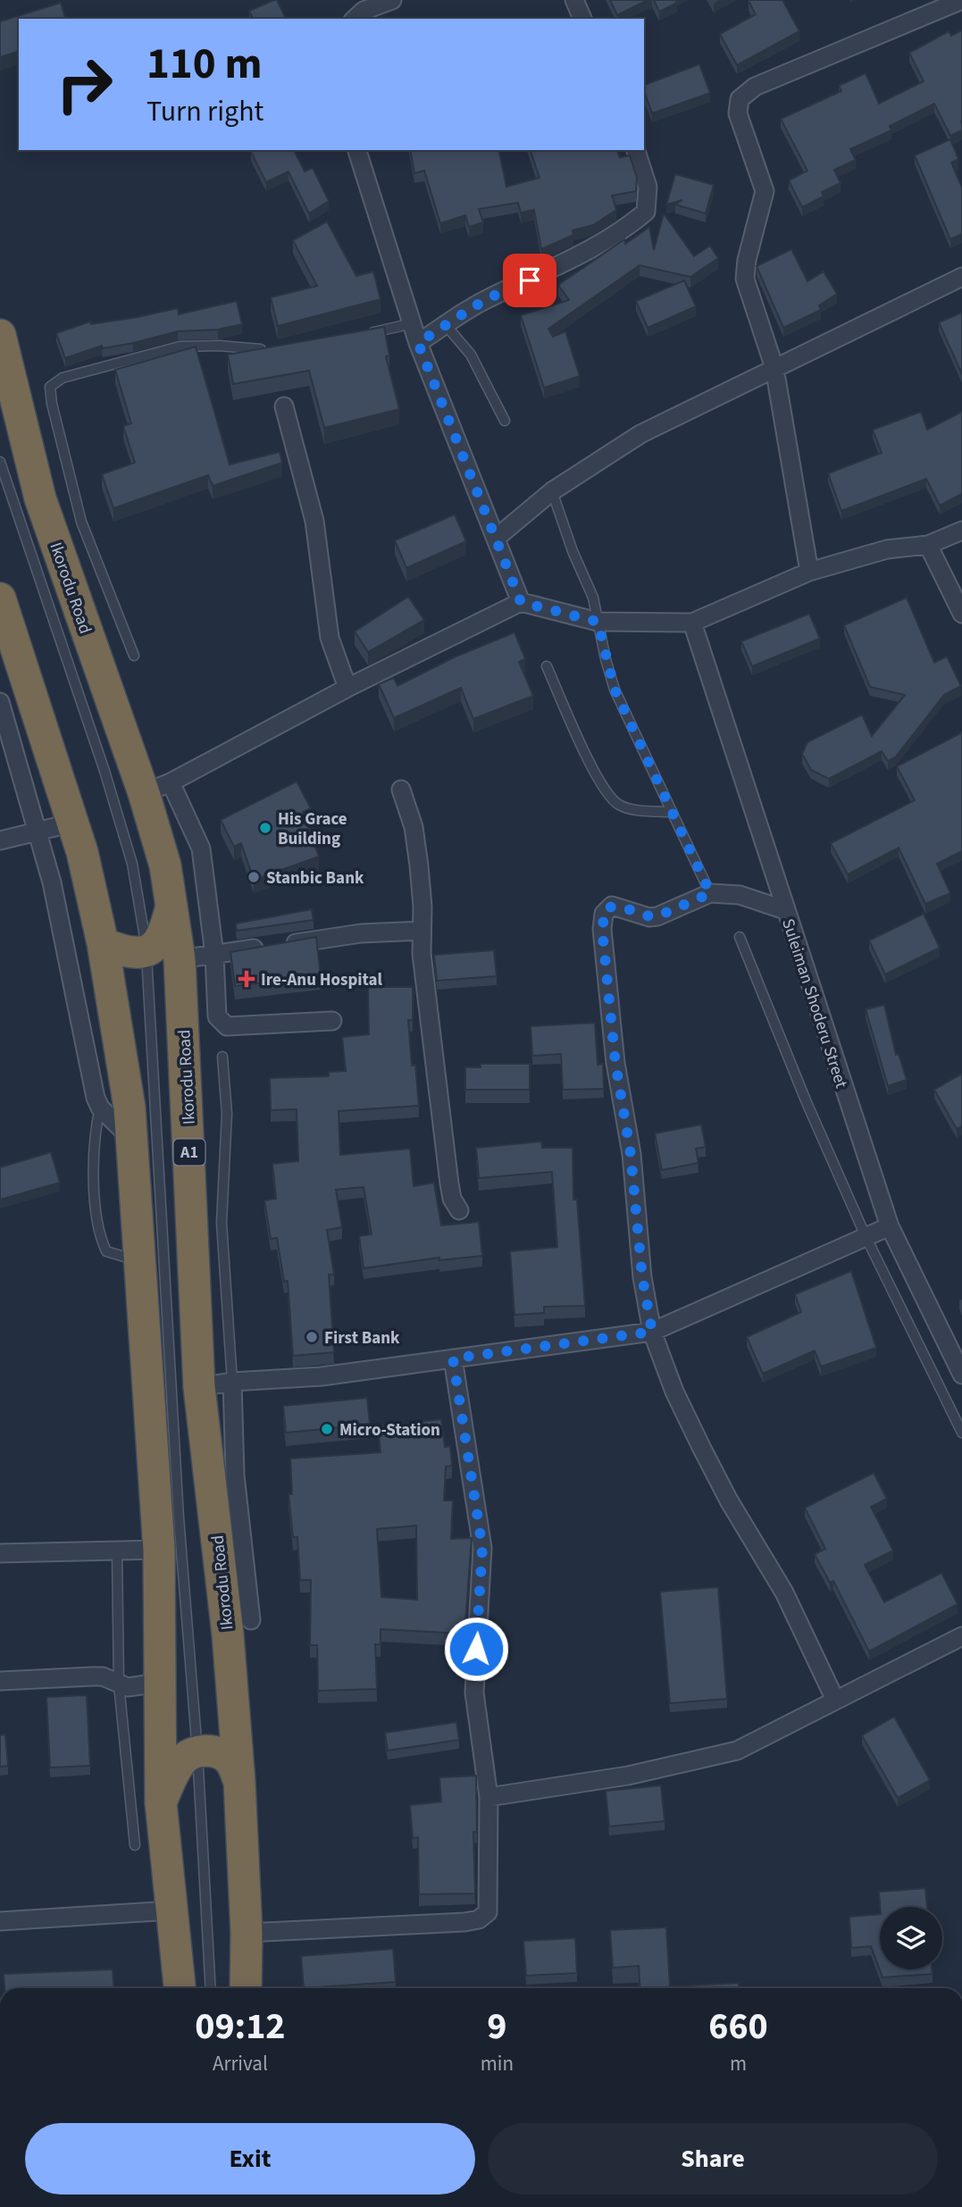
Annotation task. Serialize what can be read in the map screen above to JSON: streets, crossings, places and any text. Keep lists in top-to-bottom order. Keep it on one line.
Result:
{"streets":{"highway":["Ikorodu Road","A1"],"street":["Suleiman Shoderu Street"]},"places":{"other":["His Grace Building","Stanbic Bank","First Bank","Micro-Station"],"health":["Ire-Anu Hospital"]},"page":{"turn":["110 m","Turn right"],"eta":["09:12","Arrival","9","min","660","m"],"buttons":["Exit","Share"]}}
